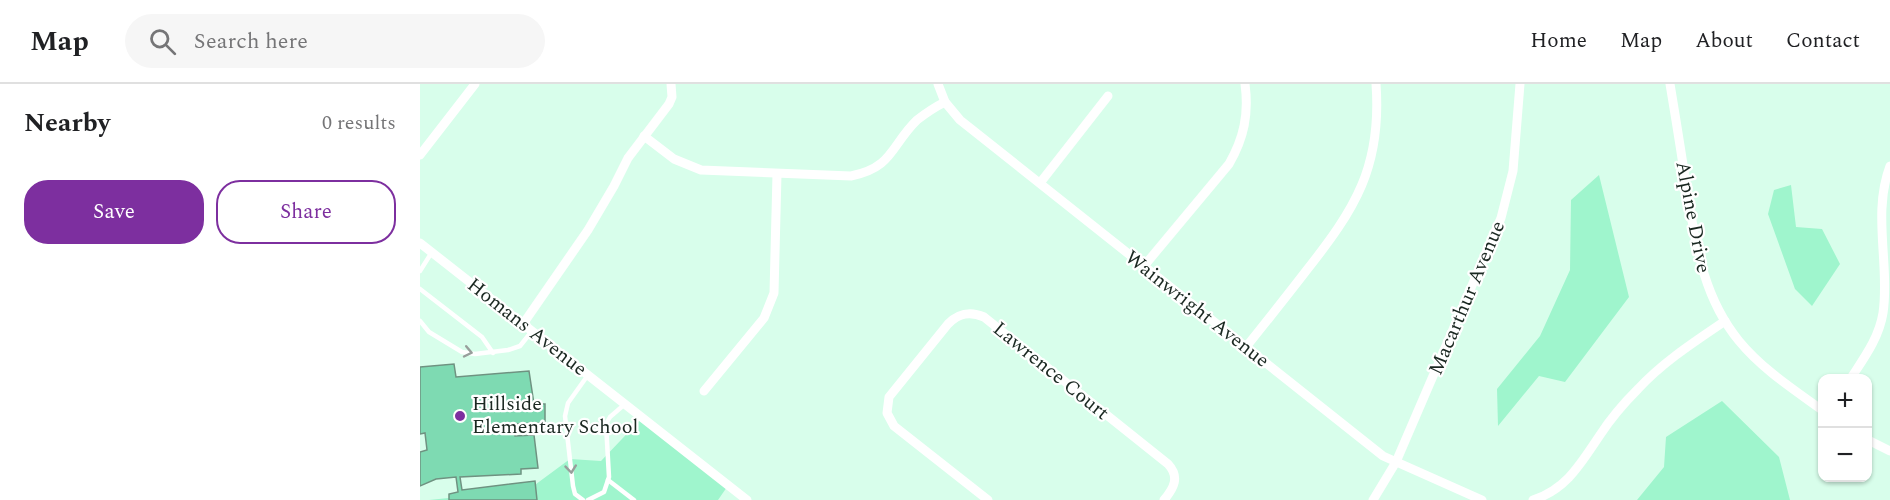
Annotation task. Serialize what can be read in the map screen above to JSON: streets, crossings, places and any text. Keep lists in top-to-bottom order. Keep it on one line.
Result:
{"streets":{"street":["Alpine Drive","Macarthur Avenue","Wainwright Avenue","Homans Avenue","Lawrence Court"]},"crossings":[["Macarthur Avenue","Wainwright Avenue"]],"places":["Hillside Elementary School"],"page":{"header":"Map","search":"Search here","nav":["Home","Map","About","Contact"],"heading":["Nearby","0 results"],"buttons":["Save","Share"],"map_buttons":["+","−"]}}
